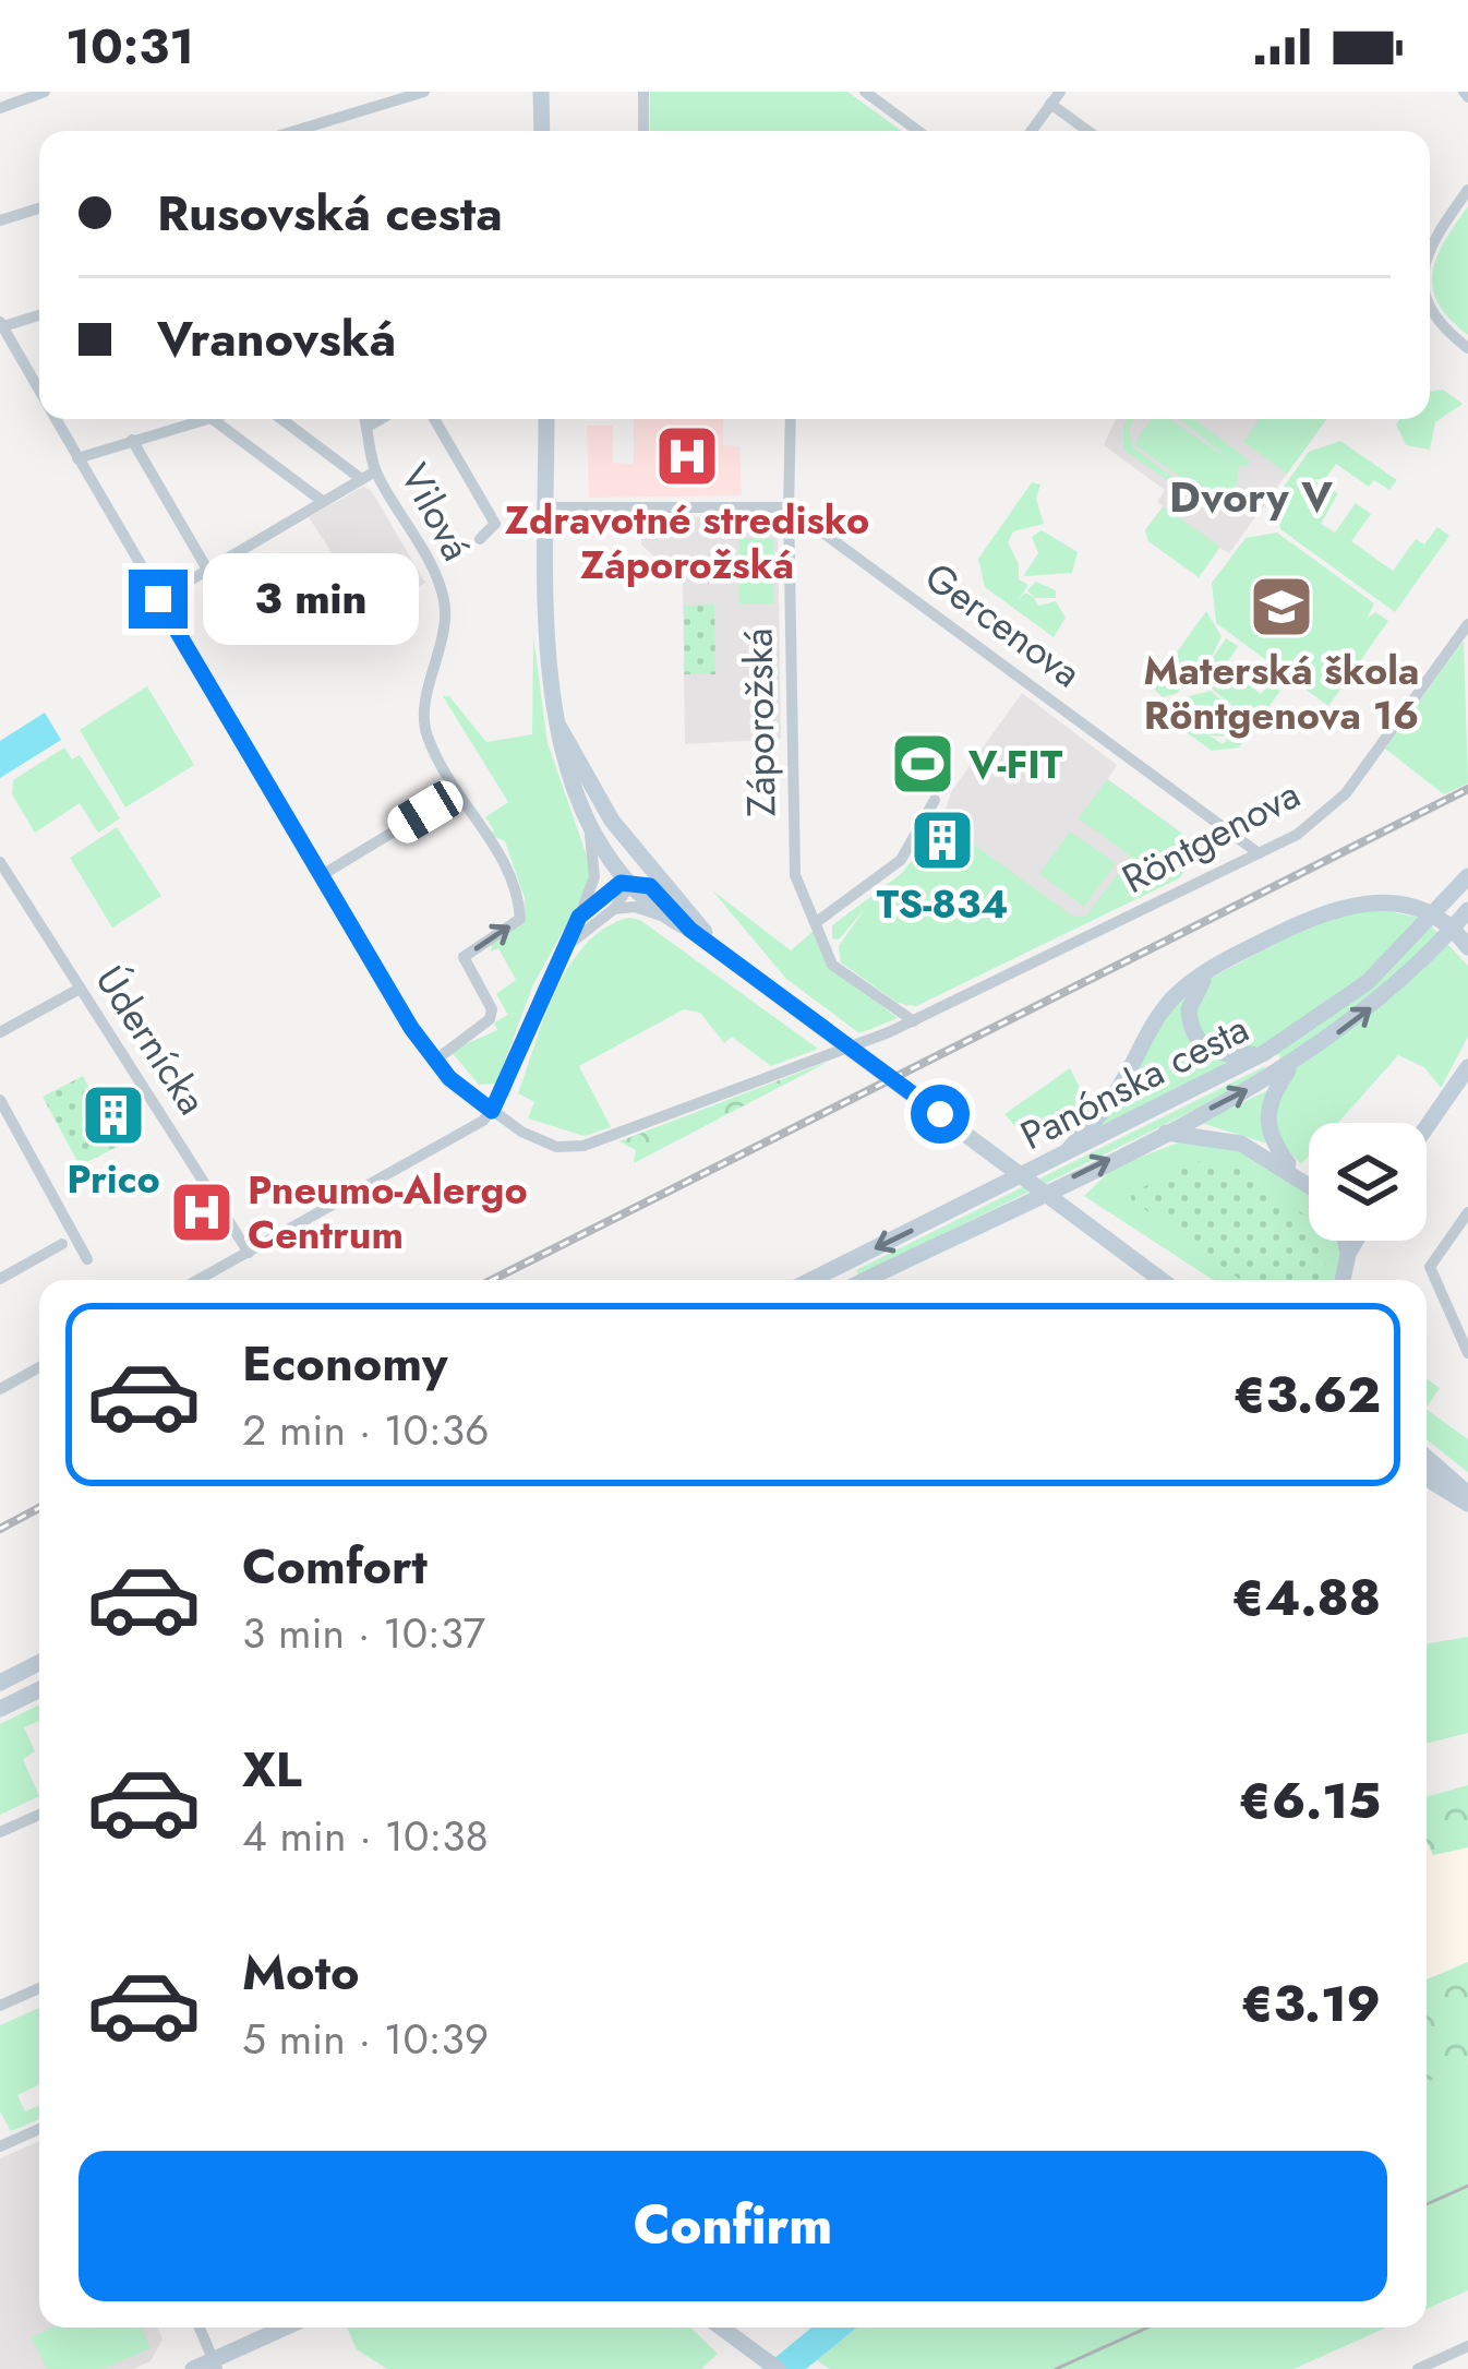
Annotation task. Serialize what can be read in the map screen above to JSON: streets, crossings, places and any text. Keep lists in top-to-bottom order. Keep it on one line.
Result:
{"streets":{"street":["Vilová","Gercenova","Záporožská","Röntgenova","Údernícka","Panónska cesta"]},"crossings":[["Vilová","Röntgenova"],["Gercenova","Záporožská"],["Gercenova","Röntgenova"]],"districts":["Dvory V"],"places":{"hospital":["Zdravotné stredisko Záporožská","Pneumo-Alergo Centrum"],"school or university":["Materská škola Röntgenova 16"],"sports":["V-FIT"],"building":["TS-834","Prico"]},"page":{"status":"10:31","banner":["Rusovská cesta","Vranovská"],"bubble":"3 min","list":[{"name":"Economy","note":"2 min · 10:36","value":"€3.62"},{"name":"Comfort","note":"3 min · 10:37","value":"€4.88"},{"name":"XL","note":"4 min · 10:38","value":"€6.15"},{"name":"Moto","note":"5 min · 10:39","value":"€3.19"}],"buttons":"Confirm"}}
